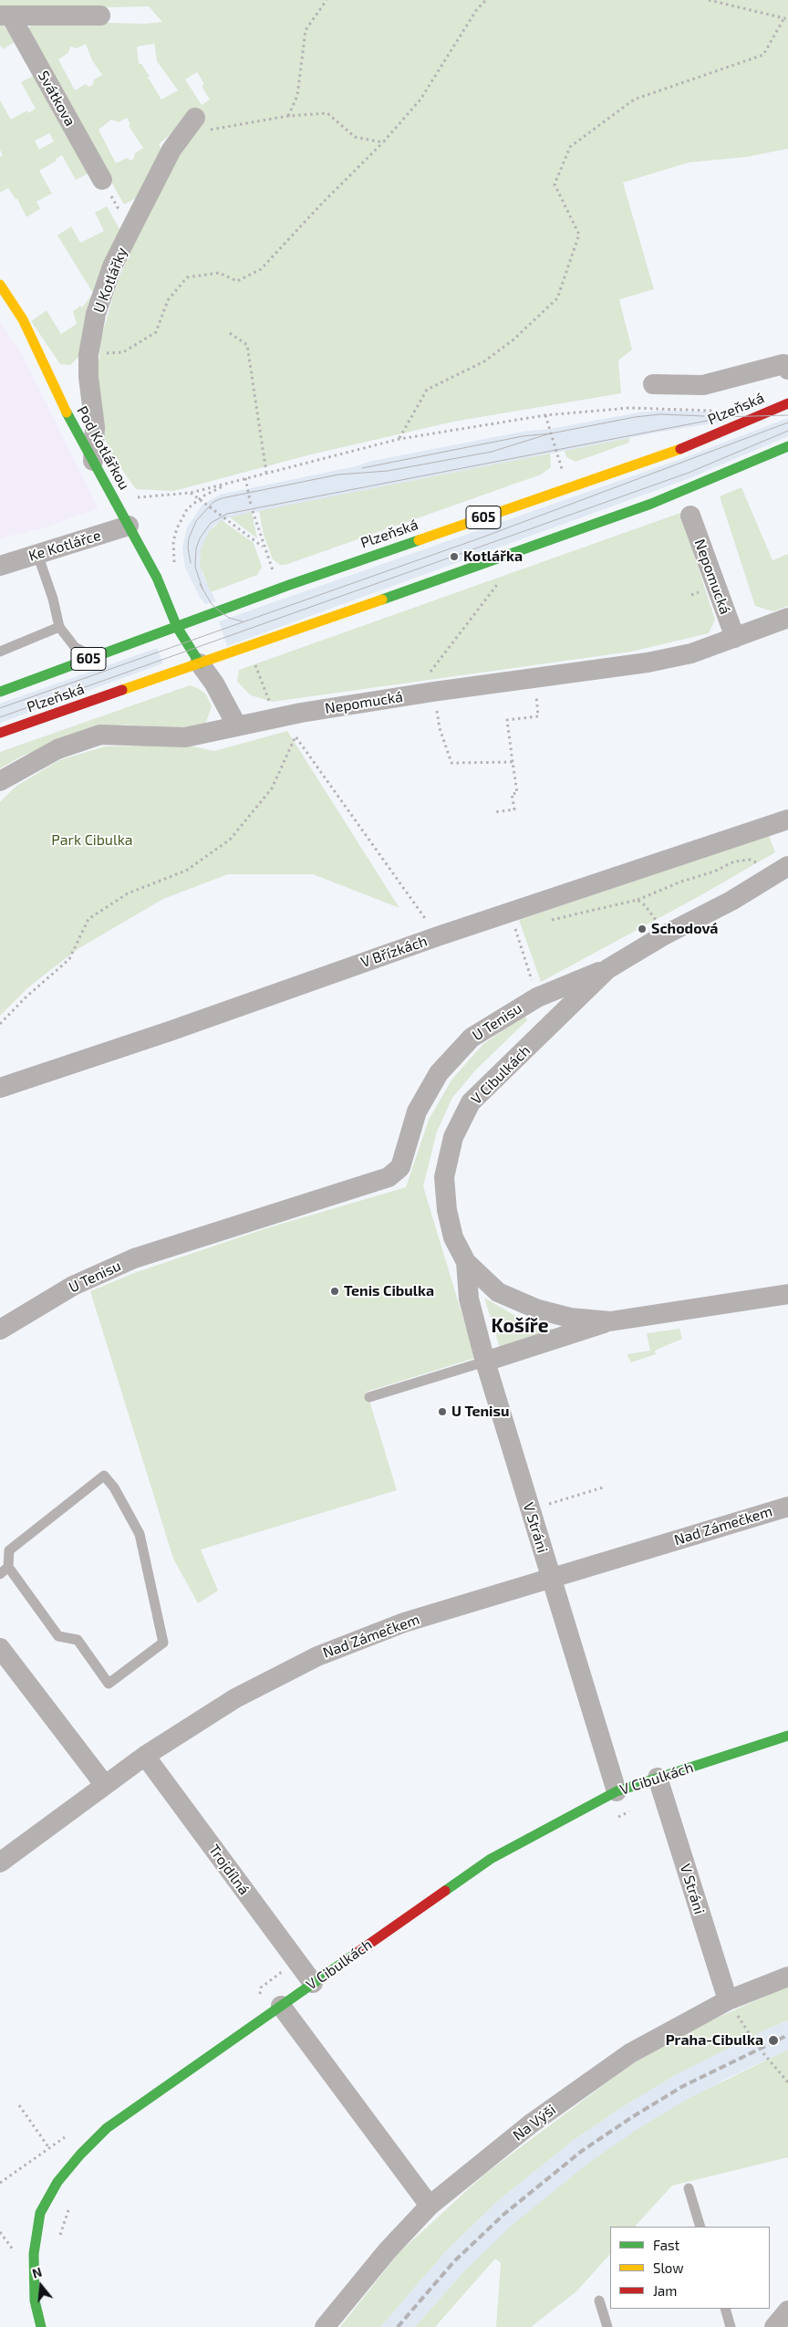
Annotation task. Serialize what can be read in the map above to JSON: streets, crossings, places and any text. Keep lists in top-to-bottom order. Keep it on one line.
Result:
{"streets":{"main road":["Plzeňská","Pod Kotlářkou","605","V Cibulkách"],"street":["Svátkova","U Kotlářky","Ke Kotlářce","Nepomucká","V Břízkách","U Tenisu","Nad Zámečkem","V Stráni","Trojdílná","Na Výši"]},"crossings":[["U Kotlářky","Pod Kotlářkou"],["Plzeňská","Pod Kotlářkou"],["Pod Kotlářkou","Ke Kotlářce"],["U Tenisu","V Cibulkách"],["V Cibulkách","V Stráni"],["V Cibulkách","Trojdílná"],["Nad Zámečkem","V Stráni"],["Nad Zámečkem","Trojdílná"],["V Stráni","Na Výši"]],"districts":["Košíře"],"parks":["Park Cibulka"],"places":["Kotlářka","Schodová","Tenis Cibulka","U Tenisu","Praha-Cibulka"],"legend":["Fast","Slow","Jam"],"north":"top"}
